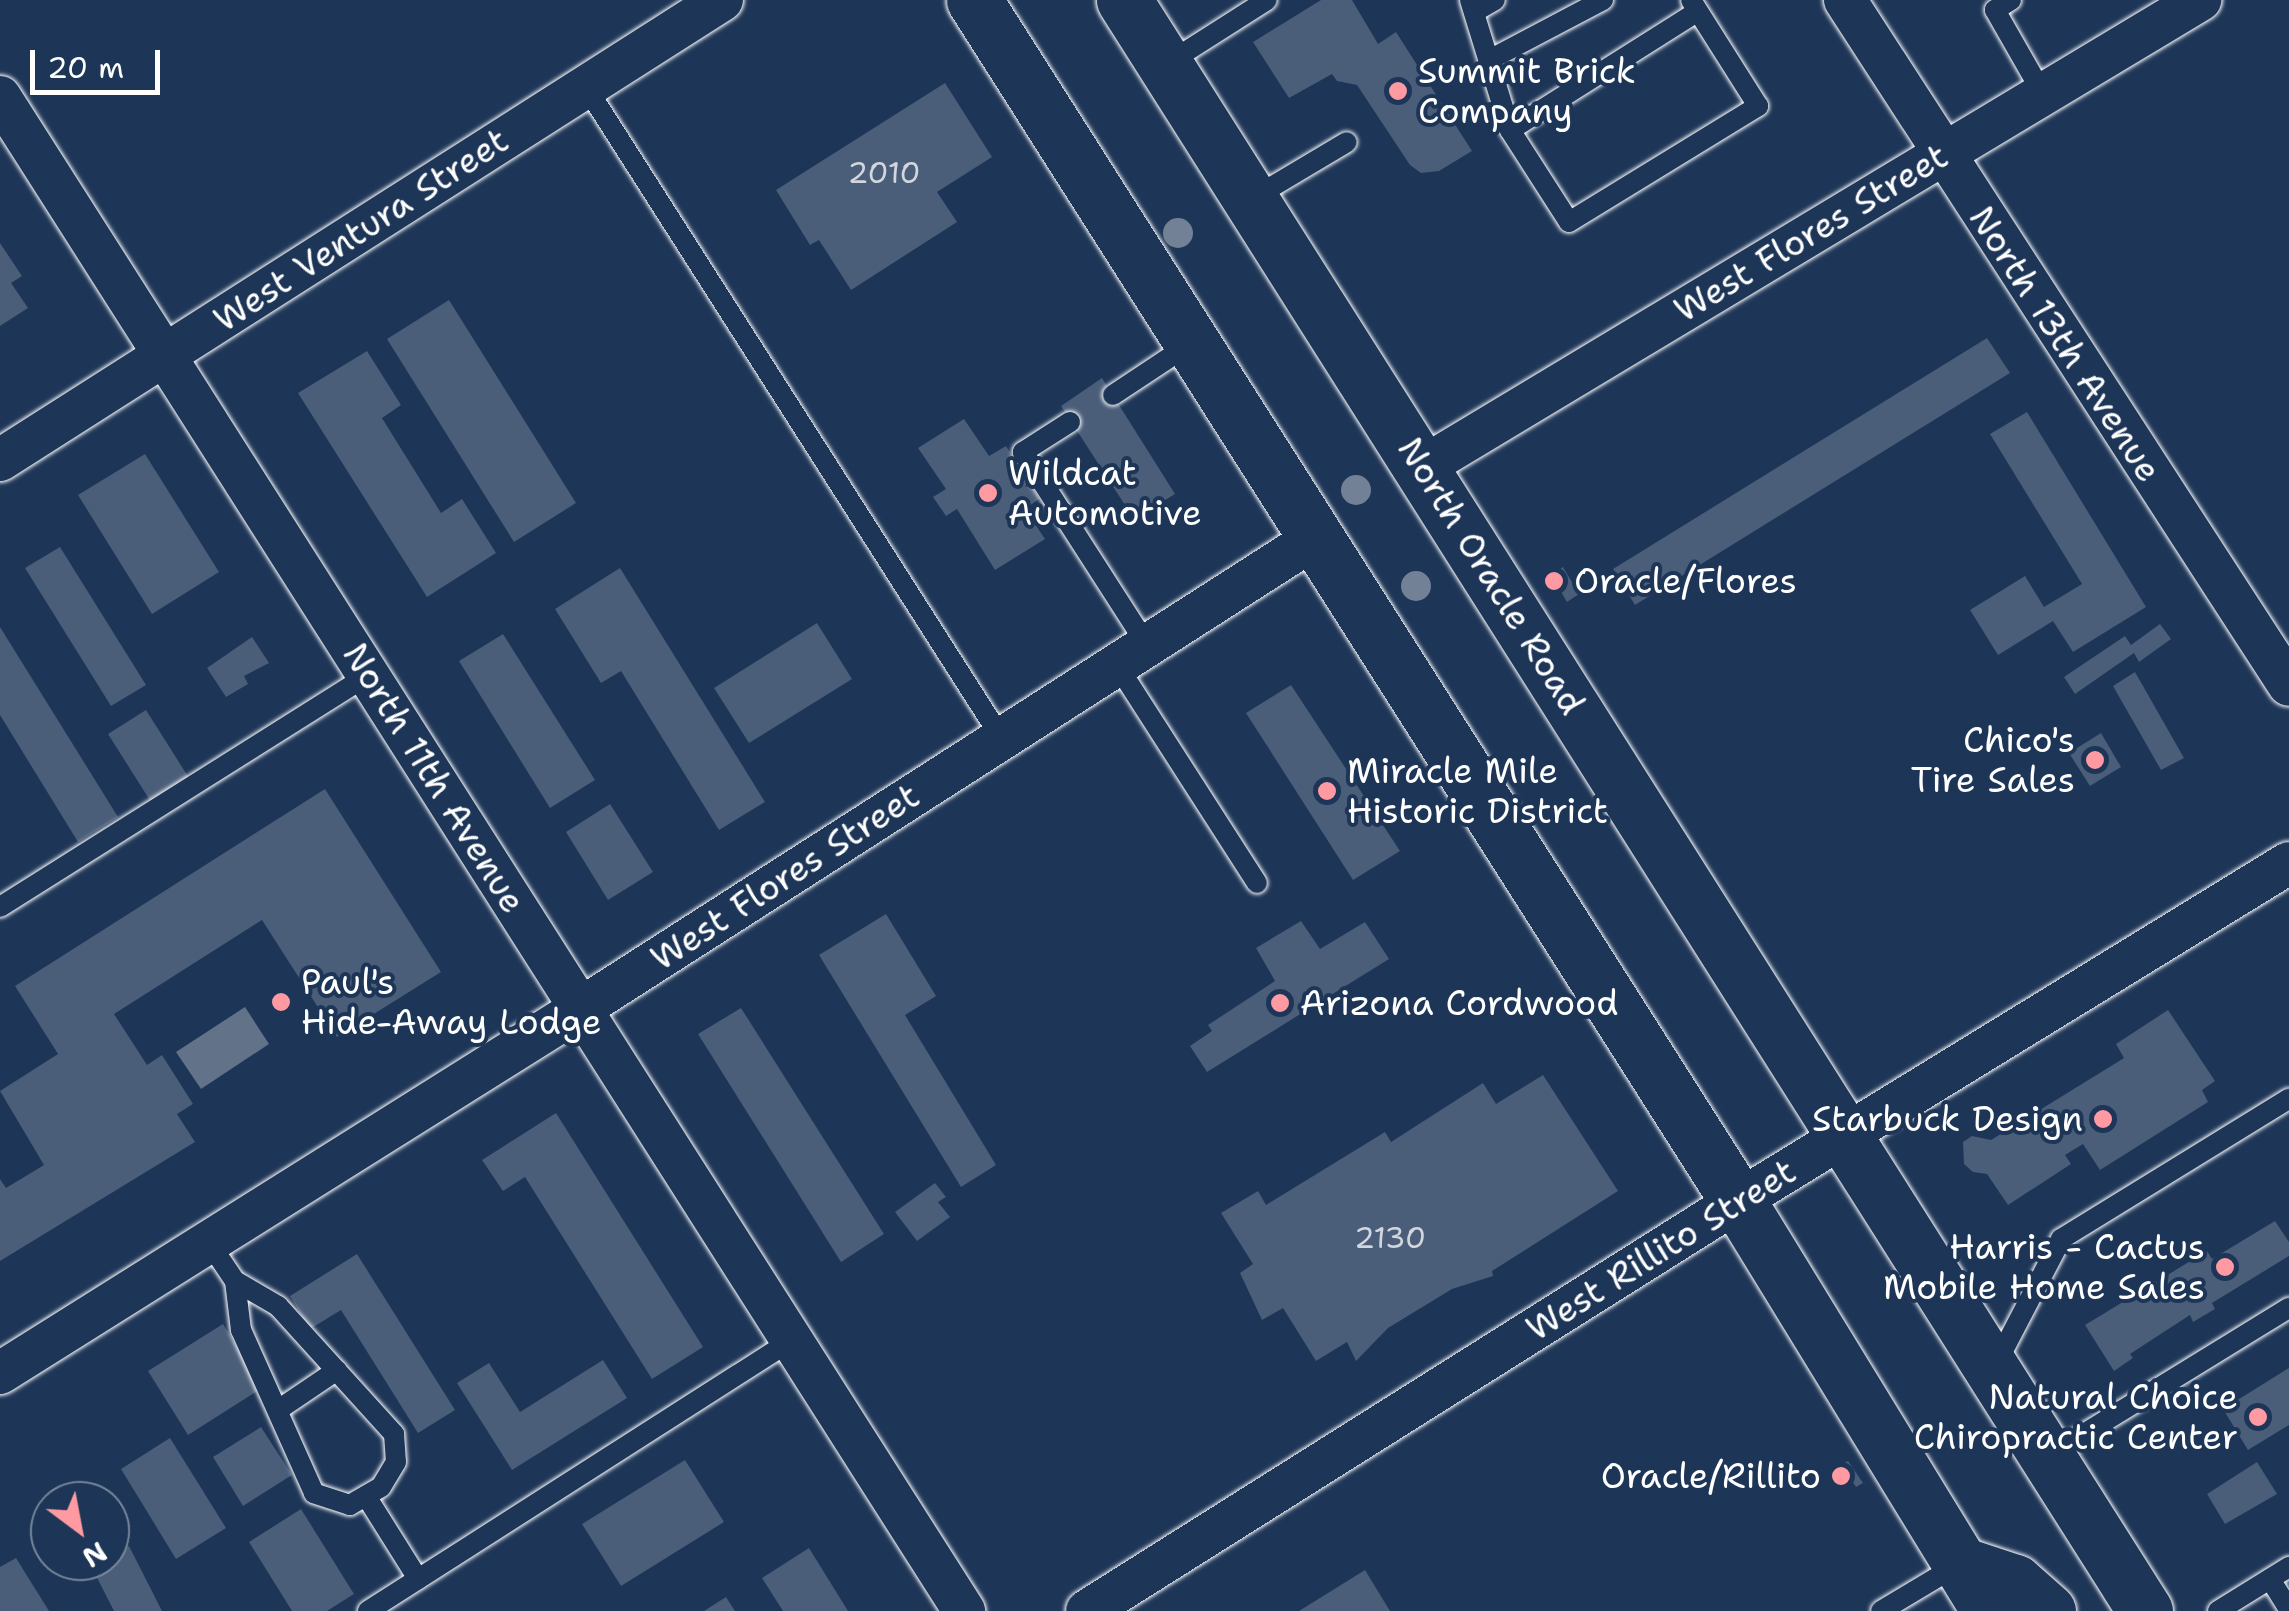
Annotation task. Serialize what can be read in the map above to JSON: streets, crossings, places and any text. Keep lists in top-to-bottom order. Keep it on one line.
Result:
{"streets":{"main road":["North Oracle Road"],"street":["West Ventura Street","West Flores Street","North 13th Avenue","North 11th Avenue","West Rillito Street"]},"crossings":[["West Ventura Street","North 11th Avenue"],["West Flores Street","North 13th Avenue"],["West Flores Street","North Oracle Road"],["West Flores Street","North 11th Avenue"],["North Oracle Road","West Rillito Street"]],"places":["Summit Brick Company","Wildcat Automotive","Oracle/Flores","Chico's Tire Sales","Miracle Mile Historic District","Paul's Hide-Away Lodge","Arizona Cordwood","Starbuck Design","Harris - Cactus Mobile Home Sales","Natural Choice Chiropractic Center","Oracle/Rillito"],"house_numbers":["2010","2130"],"scale_bar":"20 m","north":"bottom right"}
